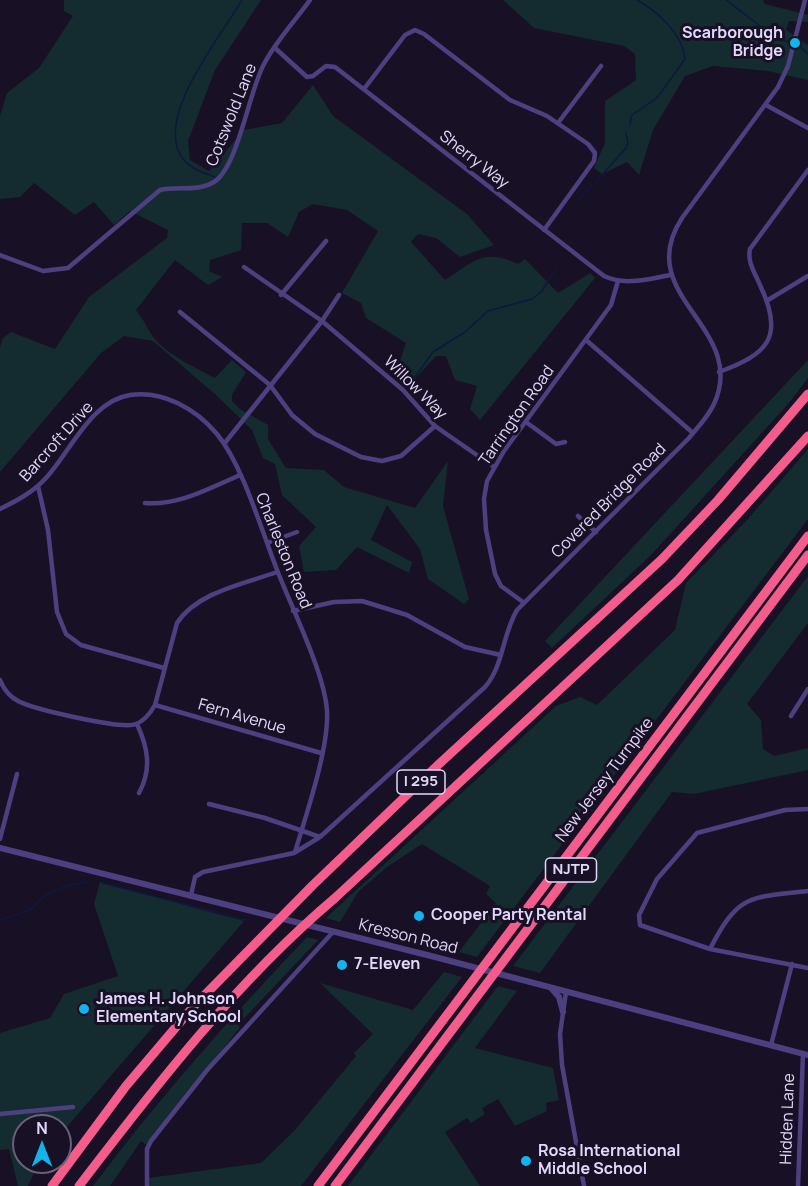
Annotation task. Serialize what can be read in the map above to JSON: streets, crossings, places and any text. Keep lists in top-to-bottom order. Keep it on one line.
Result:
{"streets":{"highway":["New Jersey Turnpike","I 295","NJTP"],"street":["Cotswold Lane","Sherry Way","Willow Way","Tarrington Road","Barcroft Drive","Covered Bridge Road","Charleston Road","Fern Avenue","Kresson Road","Hidden Lane"]},"crossings":[["Cotswold Lane","Sherry Way"],["Sherry Way","Tarrington Road"],["Willow Way","Tarrington Road"],["Tarrington Road","Covered Bridge Road"],["Barcroft Drive","Charleston Road"],["Covered Bridge Road","Charleston Road"],["Covered Bridge Road","Kresson Road"],["Charleston Road","Fern Avenue"],["Kresson Road","Hidden Lane"]],"places":["Scarborough Bridge","Cooper Party Rental","7-Eleven","James H. Johnson Elementary School","Rosa International Middle School"],"north":"top"}
